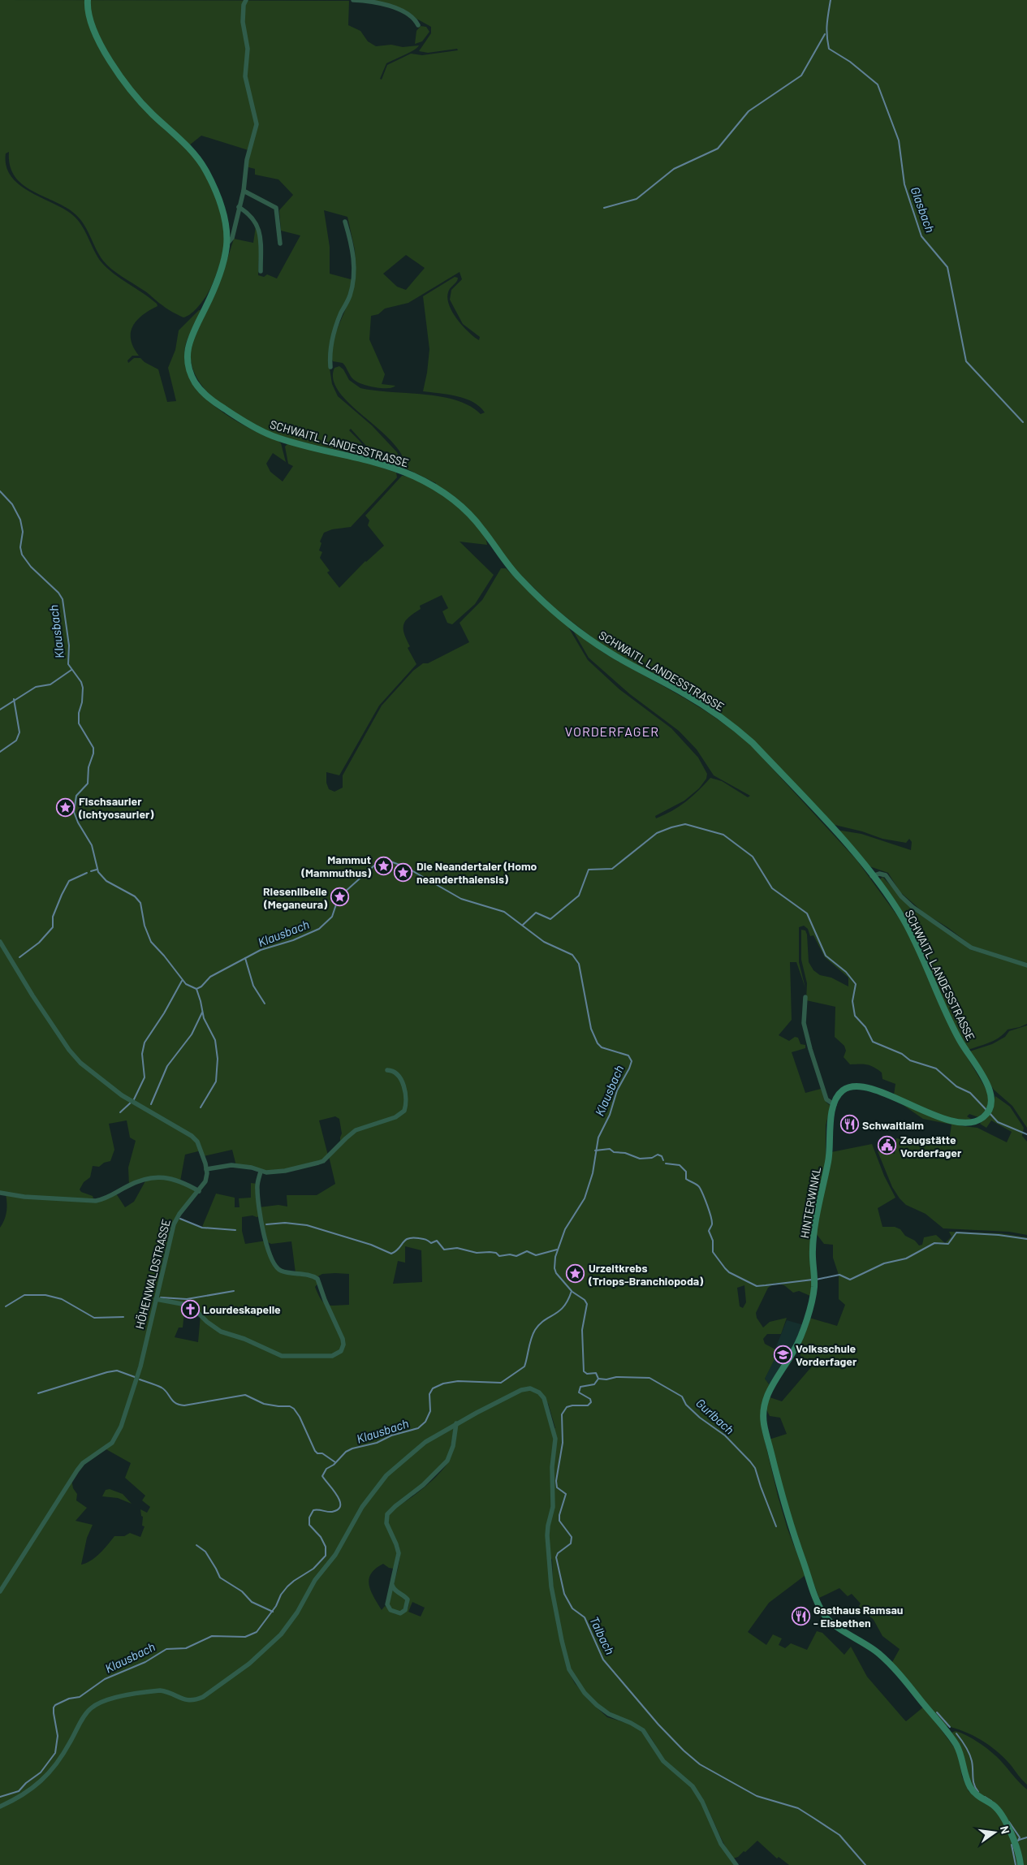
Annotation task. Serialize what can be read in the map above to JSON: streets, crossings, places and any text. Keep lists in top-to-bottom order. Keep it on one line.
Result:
{"streets":{"street":["SCHWAITL LANDESSTRASSE","HINTERWINKL","HÖHENWALDSTRASSE"]},"crossings":[["SCHWAITL LANDESSTRASSE","HINTERWINKL"]],"districts":["VORDERFAGER"],"water":["Glasbach","Klausbach","Gurlbach","Talbach"],"places":{"place":["Fischsaurier (Ichtyosaurier)","Mammut (Mammuthus)","Die Neandertaler (Homo neanderthalensis)","Riesenlibelle (Meganeura)","Urzeitkrebs (Triops-Branchiopoda)"],"restaurant":["Schwaitlalm","Gasthaus Ramsau - Elsbethen"],"public building":["Zeugstätte Vorderfager"],"church":["Lourdeskapelle"],"school or university":["Volksschule Vorderfager"]},"north":"right"}
